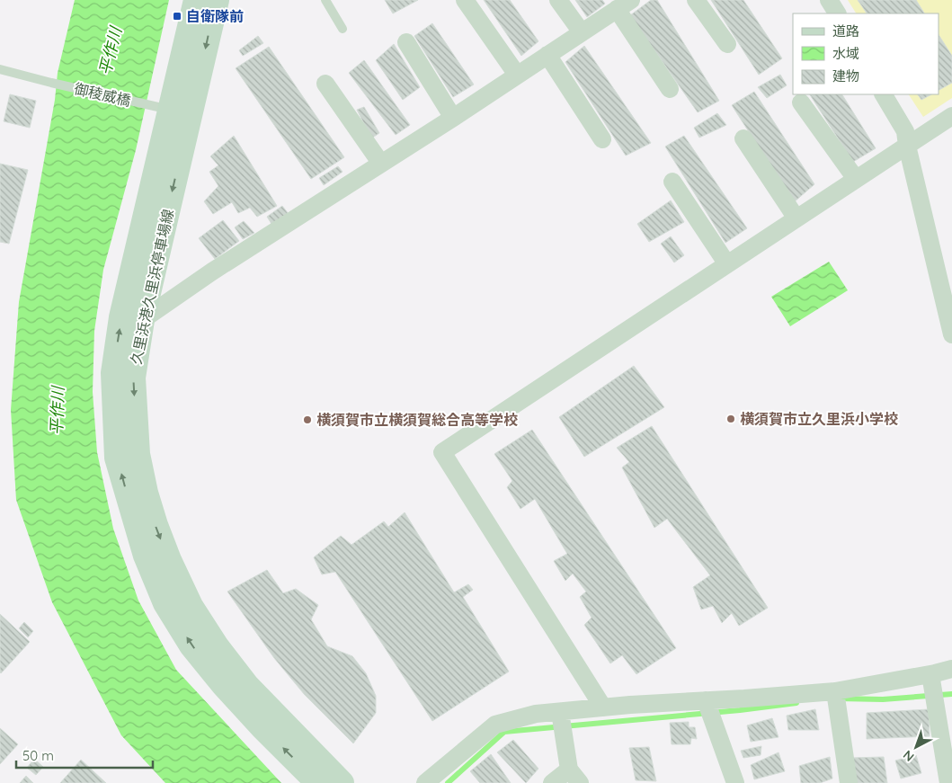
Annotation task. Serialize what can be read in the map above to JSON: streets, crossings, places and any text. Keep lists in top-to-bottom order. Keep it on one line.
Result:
{"streets":{"main road":["久里浜港久里浜停車場線"],"lane":["御稜威橋"]},"crossings":[["御稜威橋","久里浜港久里浜停車場線"]],"water":["平作川"],"places":{"transit":["自衛隊前"],"other":["横須賀市立久里浜小学校","横須賀市立横須賀総合高等学校"]},"legend":["道路","水域","建物"],"scale_bar":"50 m","north":"bottom left"}
